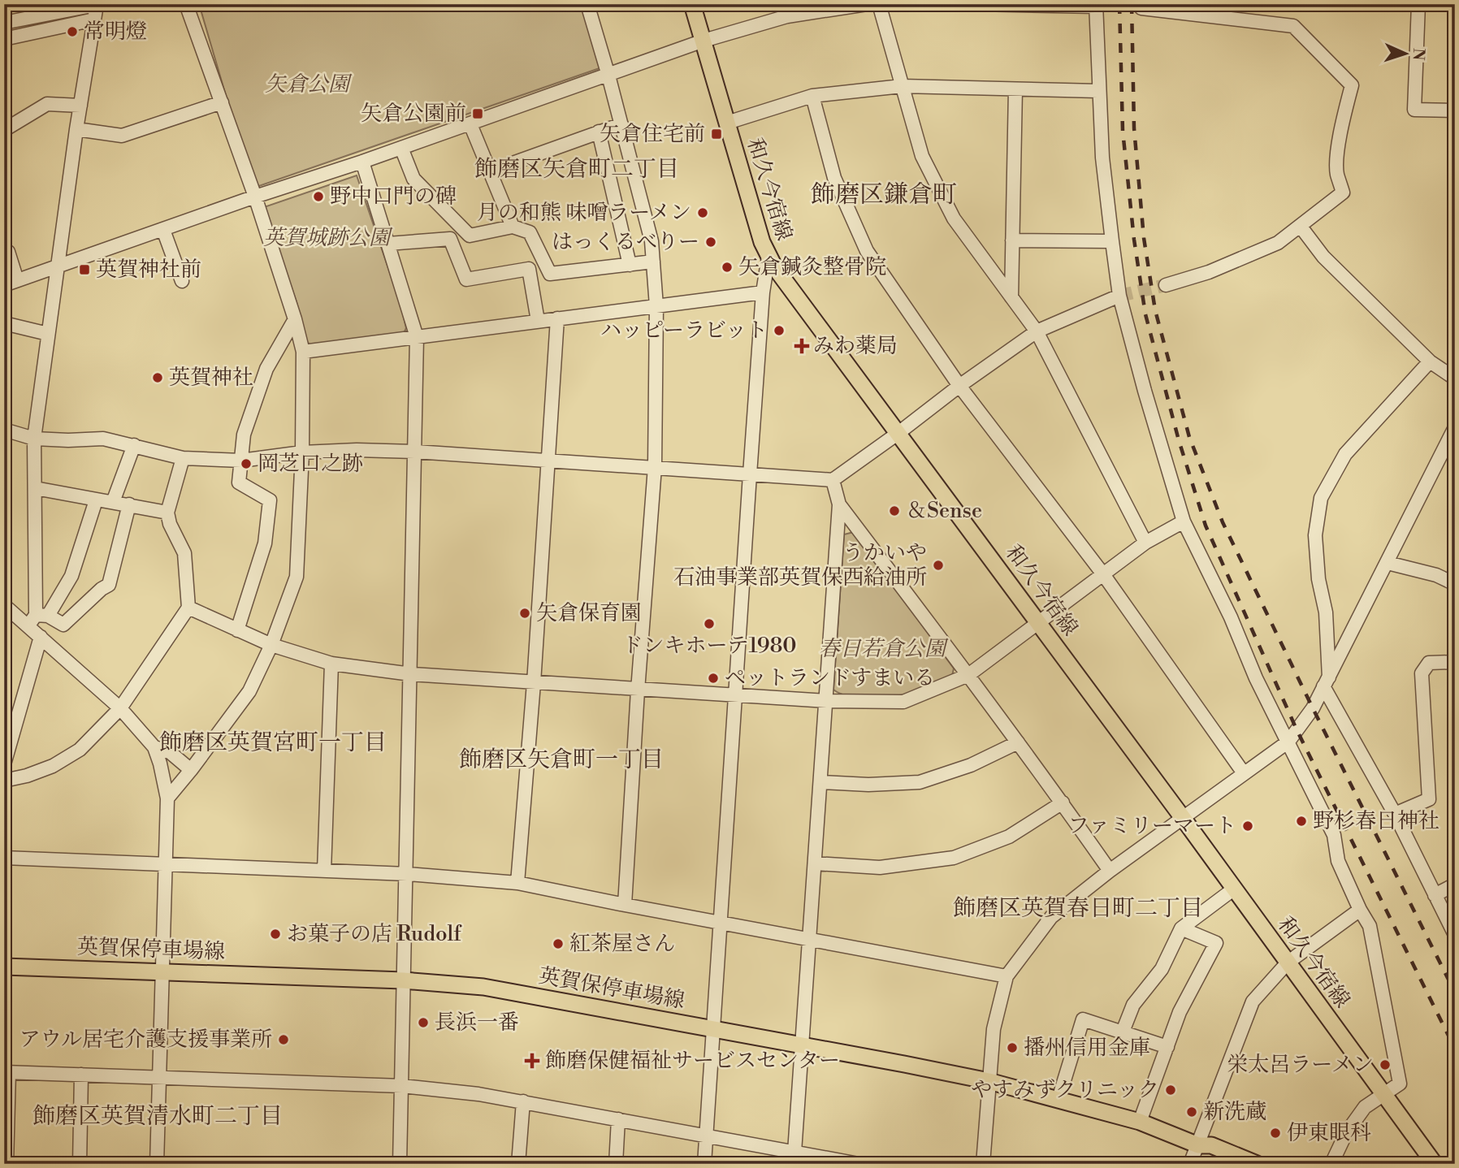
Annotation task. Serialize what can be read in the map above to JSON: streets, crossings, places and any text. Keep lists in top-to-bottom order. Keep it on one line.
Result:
{"streets":{"main road":["和久今宿線","英賀保停車場線"]},"districts":["飾磨区矢倉町二丁目","飾磨区鎌倉町","飾磨区英賀宮町一丁目","飾磨区矢倉町一丁目","飾磨区英賀春日町二丁目","飾磨区英賀清水町二丁目"],"parks":["矢倉公園","英賀城跡公園","春日若倉公園"],"places":{"other":["常明燈","野中口門の碑","月の和熊 味噌ラーメン","はっくるべりー","矢倉鍼灸整骨院","ハッピーラビット","英賀神社","岡芝口之跡","＆Sense","うかいや 石油事業部英賀保西給油所","矢倉保育園","ドンキホーテ1980","ペットランドすまいる","野杉春日神社","ファミリーマート","お菓子の店 Rudolf","紅茶屋さん","長浜一番","アウル居宅介護支援事業所","播州信用金庫","栄太呂ラーメン","やすみずクリニック","新洗蔵","伊東眼科"],"transit":["矢倉公園前","矢倉住宅前","英賀神社前"],"health":["みわ薬局","飾磨保健福祉サービスセンター"]},"north":"right"}
